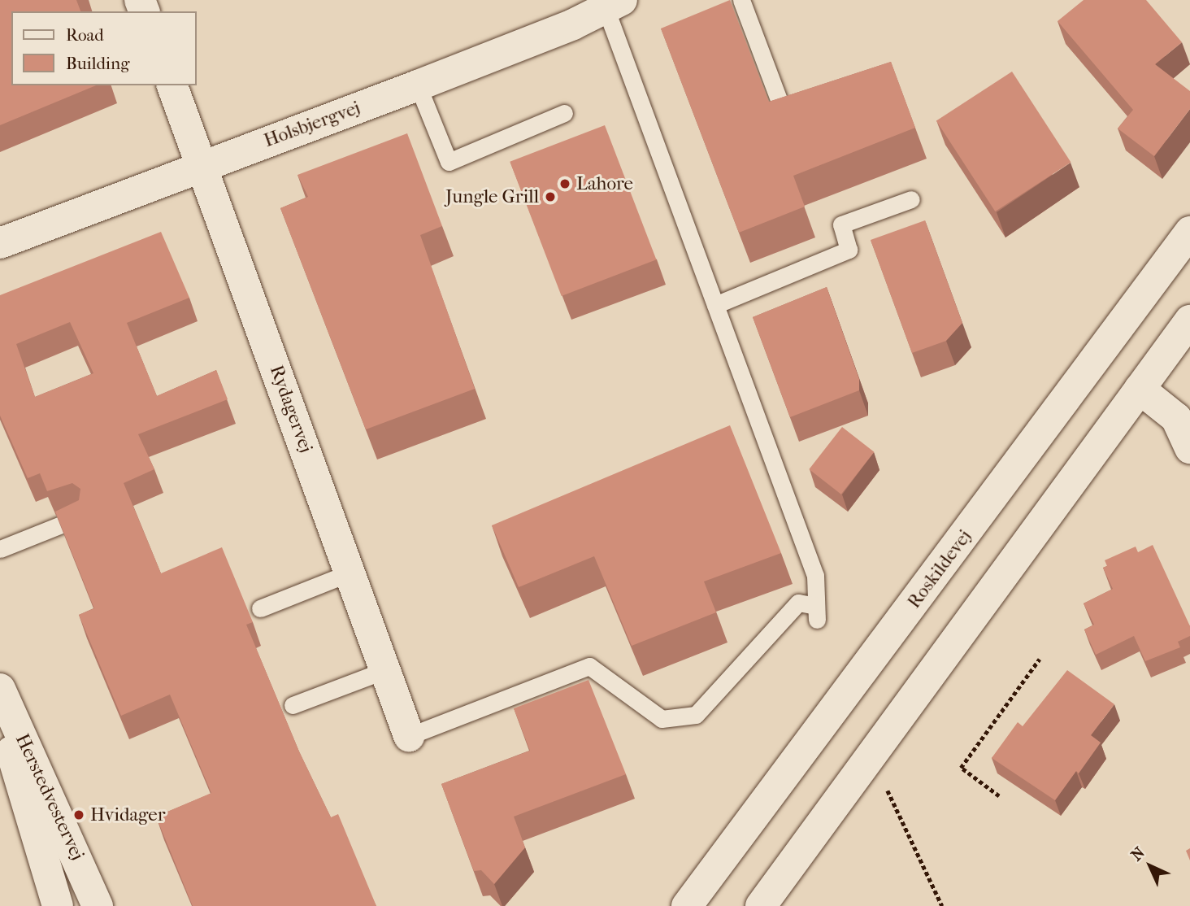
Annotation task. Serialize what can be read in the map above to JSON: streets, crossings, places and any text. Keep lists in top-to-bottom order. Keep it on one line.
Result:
{"streets":{"street":["Holsbjergvej","Rydagervej","Roskildevej","Herstedvestervej"]},"crossings":[["Holsbjergvej","Rydagervej"]],"places":["Lahore","Jungle Grill","Hvidager"],"legend":["Road","Building"],"north":"top left"}
